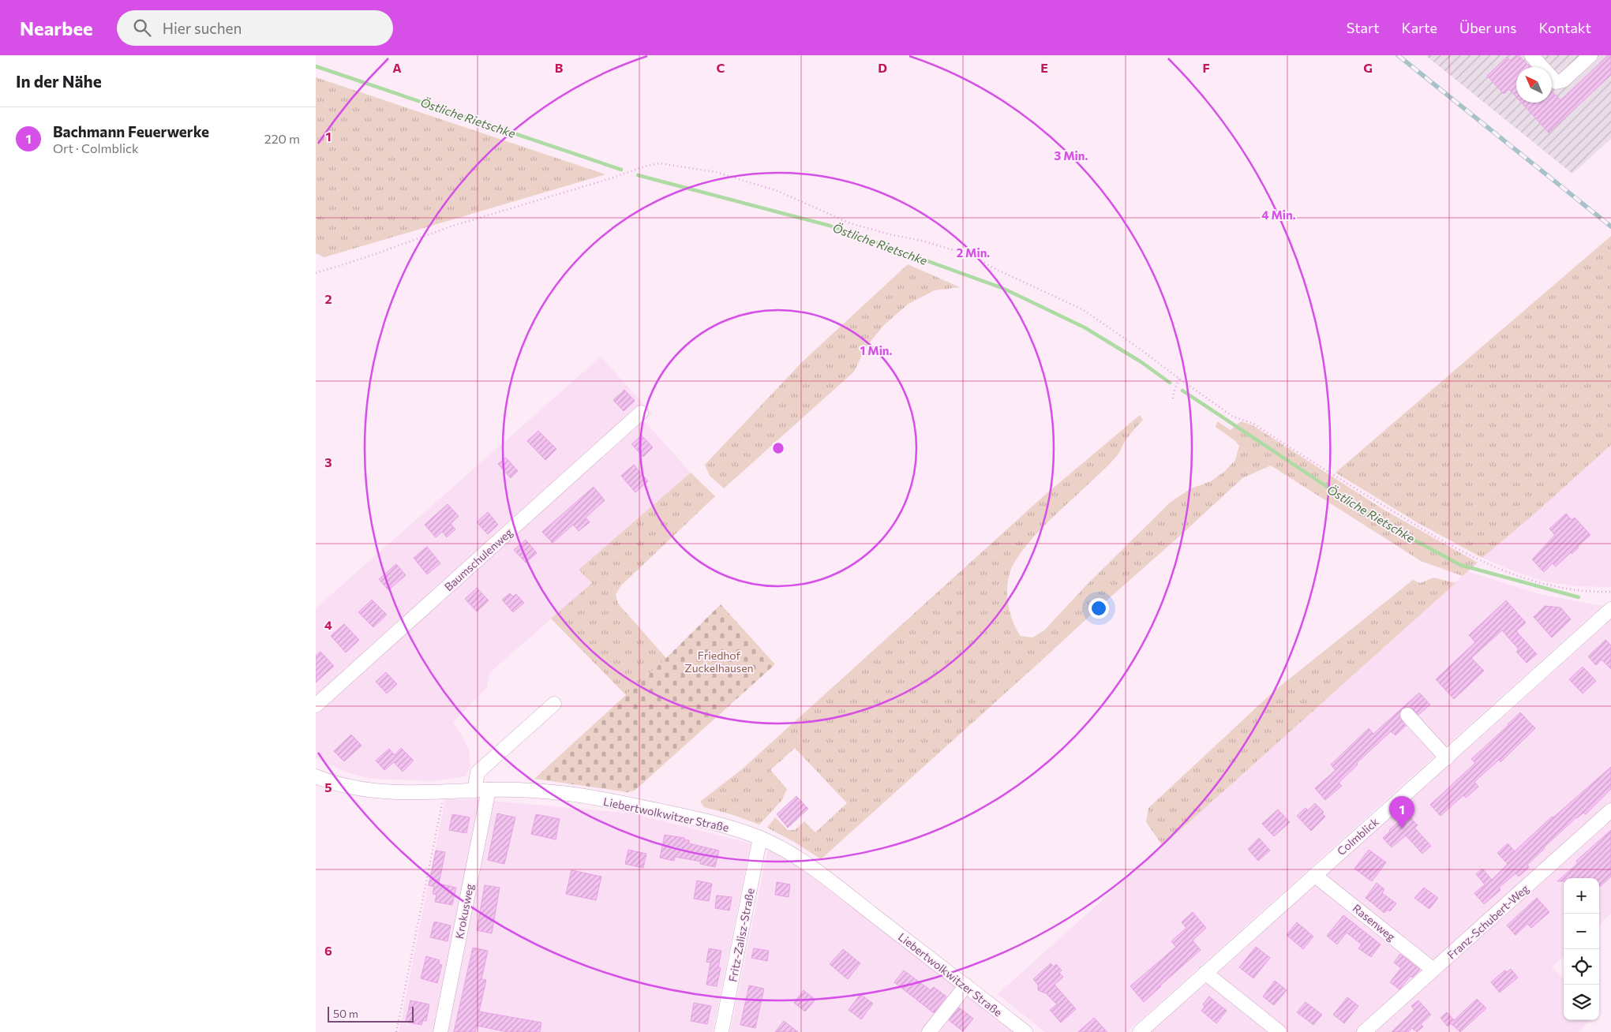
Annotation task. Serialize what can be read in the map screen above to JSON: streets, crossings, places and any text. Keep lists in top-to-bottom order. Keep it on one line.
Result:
{"streets":{"street":["Baumschulenweg","Liebertwolkwitzer Straße","Colmblick","Krokusweg","Franz-Schubert-Weg","Rasenweg","Fritz-Zalisz-Straße"]},"crossings":[["Liebertwolkwitzer Straße","Krokusweg"],["Liebertwolkwitzer Straße","Fritz-Zalisz-Straße"],["Colmblick","Rasenweg"],["Franz-Schubert-Weg","Rasenweg"]],"water":["Östliche Rietschke"],"parks":["Friedhof Zuckelhausen"],"scale_bar":"50 m","north":"top left","page":{"header":"Nearbee","search":"Hier suchen","nav":["Start","Karte","Über uns","Kontakt"],"heading":"In der Nähe","list":[{"mark":"1","name":"Bachmann Feuerwerke","note":"Ort · Colmblick","value":"220 m"}],"pins":"1","map_buttons":["+","−"],"scale":"50 m"},"grid":{"columns":["A","B","C","D","E","F","G"],"rows":["1","2","3","4","5","6"]},"rings":["3 Min.","4 Min.","2 Min.","1 Min."]}
